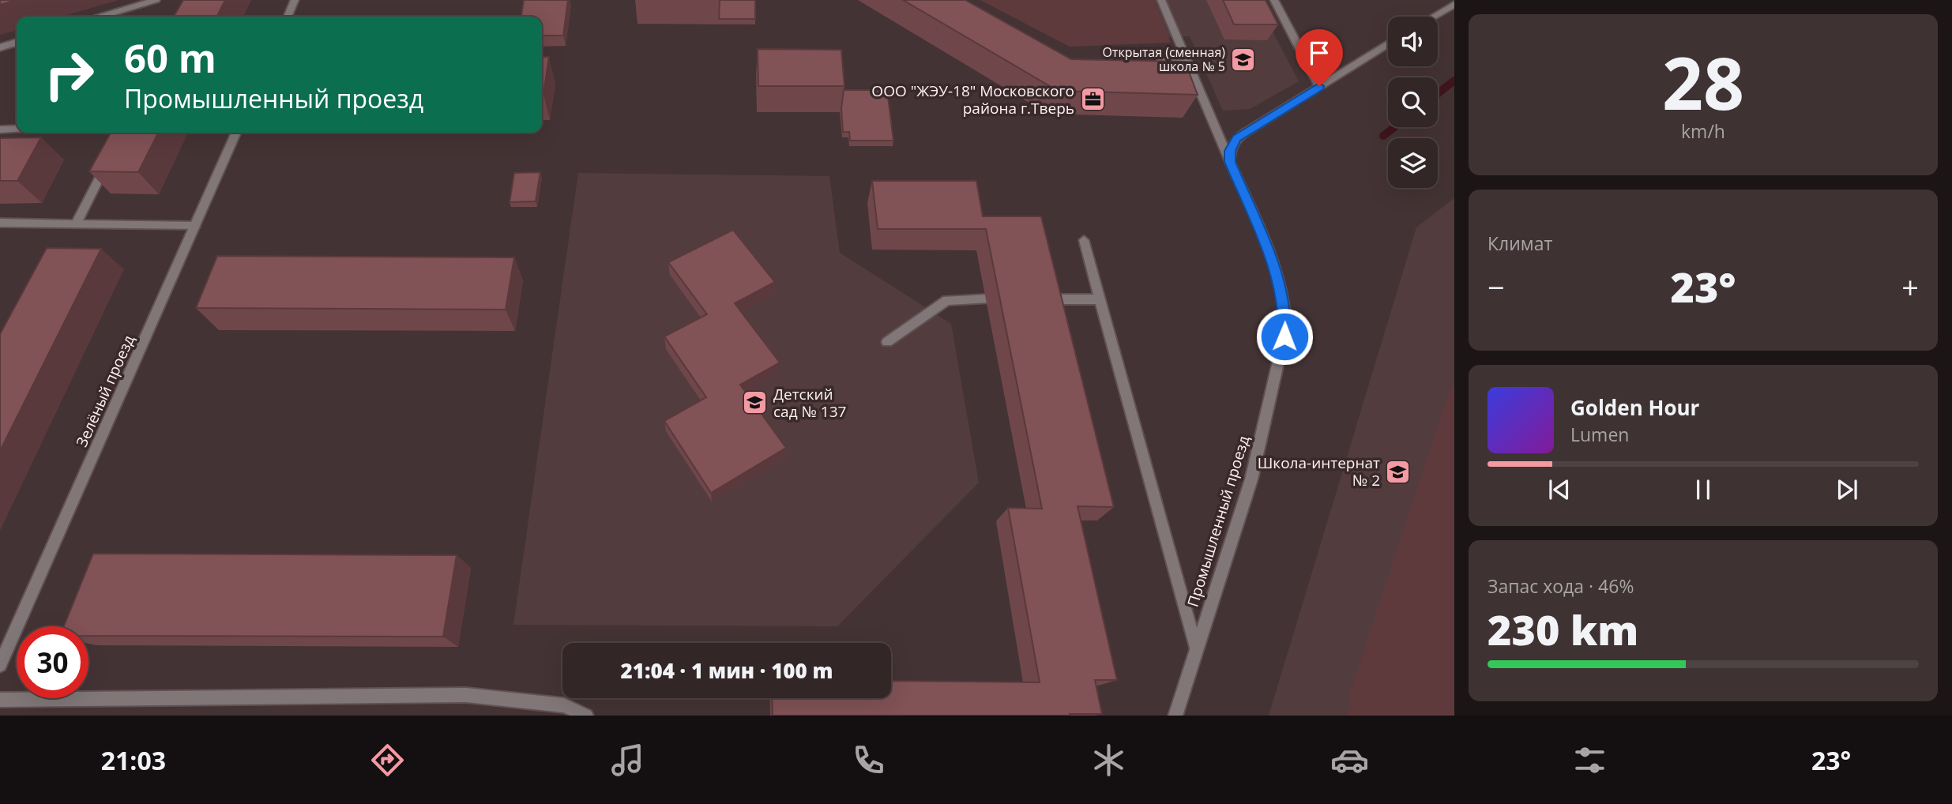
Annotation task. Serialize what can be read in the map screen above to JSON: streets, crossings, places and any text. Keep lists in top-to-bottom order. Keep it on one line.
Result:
{"streets":{"street":["Зелёный проезд","Промышленный проезд"]},"places":{"school or university":["Открытая (сменная) школа № 5","Детский сад № 137","Школа-интернат № 2"],"office":["ООО \"ЖЭУ-18\" Московского района г.Тверь"]},"page":{"tile":[["28","km/h"],"Климат",["Запас хода · 46%","230 km"]],"turn":["60 m","Промышленный проезд"],"heat":["−","23°","+"],"song":["Golden Hour","Lumen"],"limit":"30","trip":"21:04 · 1 мин · 100 m","tabs":["21:03","23°"]}}
